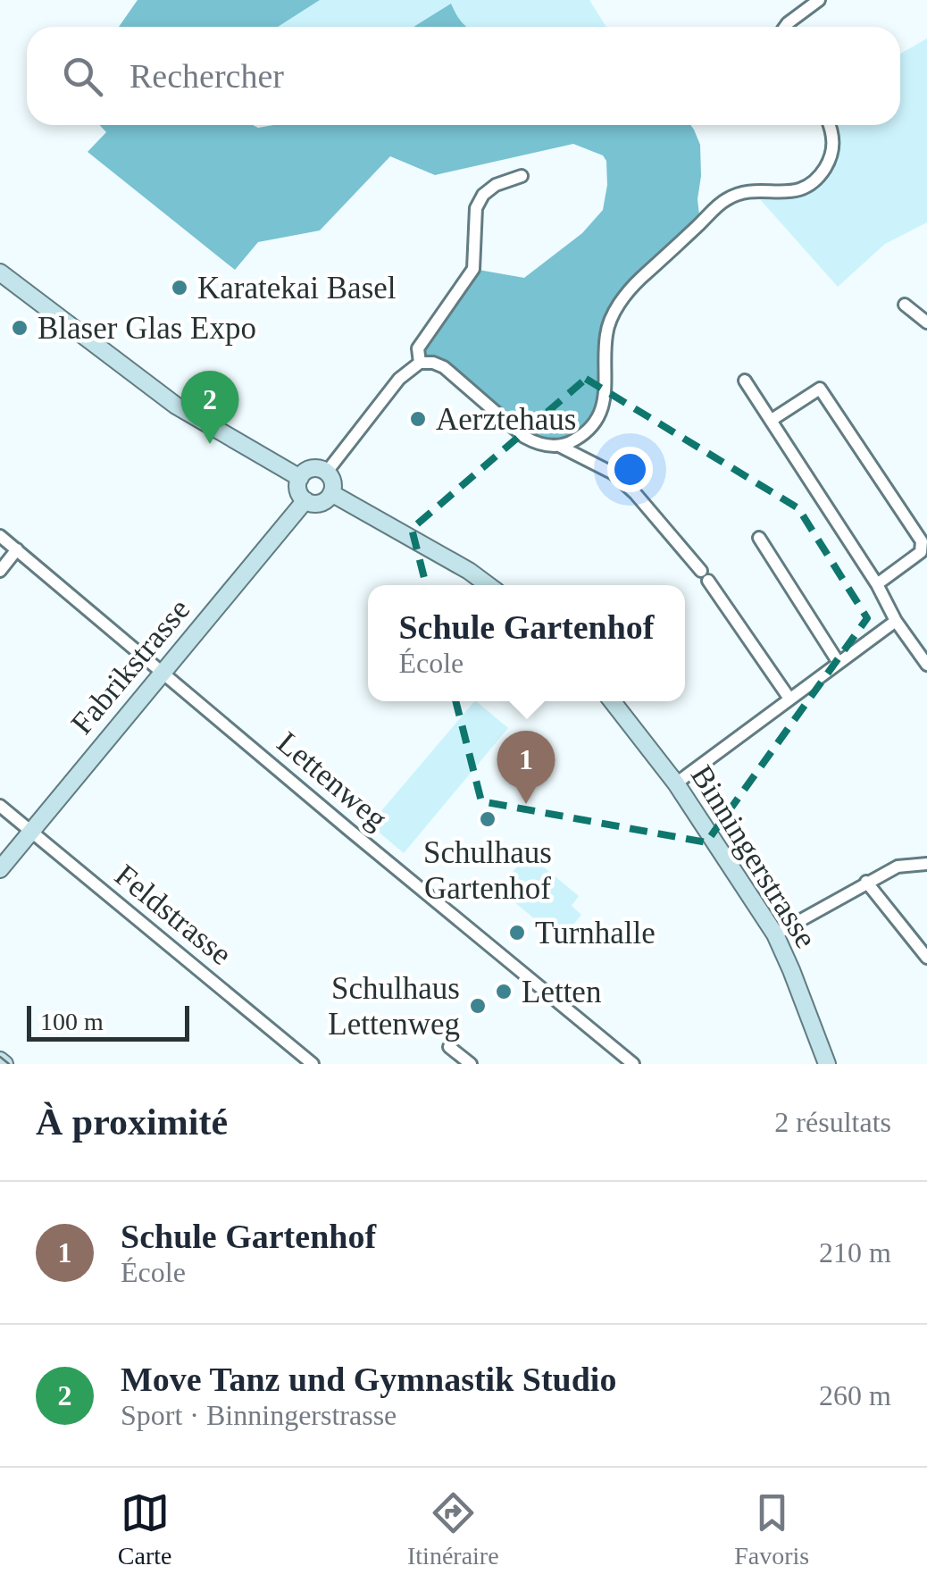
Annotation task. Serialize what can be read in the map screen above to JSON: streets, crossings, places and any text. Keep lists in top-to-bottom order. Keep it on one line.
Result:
{"streets":{"street":["Fabrikstrasse","Lettenweg","Binningerstrasse","Feldstrasse"]},"crossings":[["Fabrikstrasse","Lettenweg"],["Fabrikstrasse","Feldstrasse"]],"places":["Karatekai Basel","Blaser Glas Expo","Aerztehaus","Schulhaus Gartenhof","Turnhalle","Letten","Schulhaus Lettenweg"],"scale_bar":"100 m","page":{"search":"Rechercher","pins":["2","1"],"popup":["Schule Gartenhof","École"],"scale":"100 m","heading":["À proximité","2 résultats"],"list":[{"mark":"1","name":"Schule Gartenhof","note":"École","value":"210 m"},{"mark":"2","name":"Move Tanz und Gymnastik Studio","note":"Sport · Binningerstrasse","value":"260 m"}],"nav":["Carte","Itinéraire","Favoris"]}}
